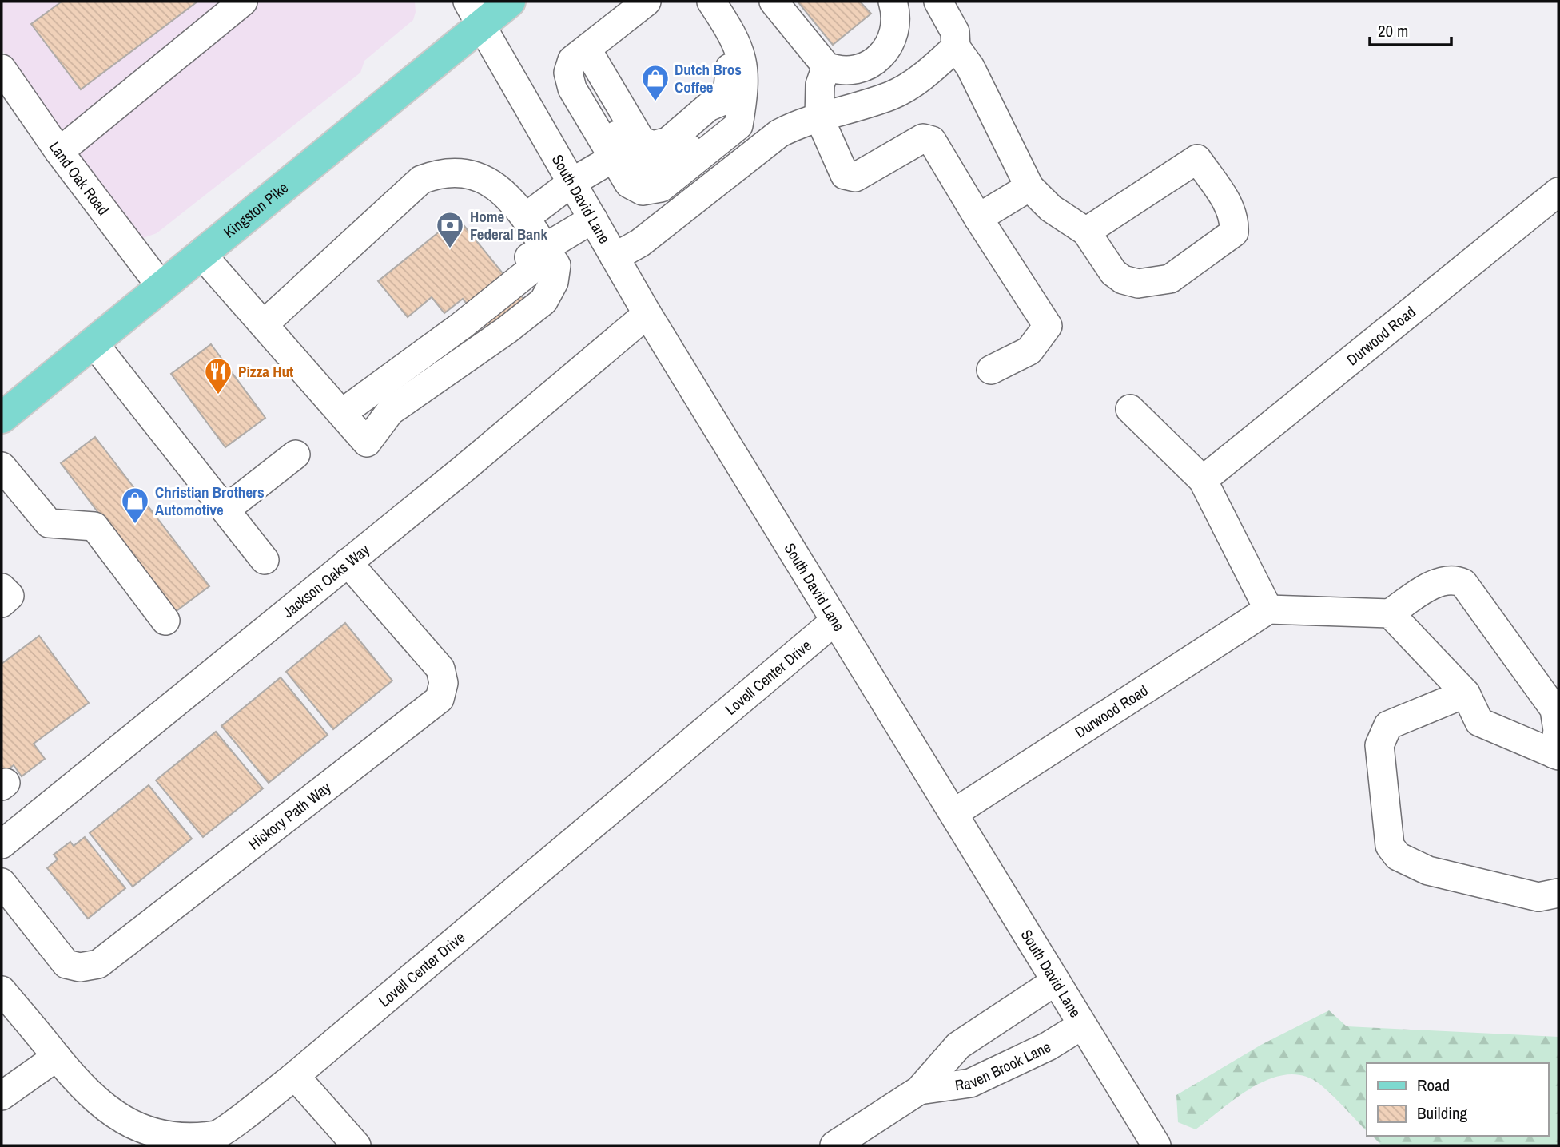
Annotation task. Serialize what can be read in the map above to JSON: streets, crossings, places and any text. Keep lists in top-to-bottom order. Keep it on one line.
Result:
{"streets":{"main road":["Kingston Pike"],"street":["Land Oak Road","South David Lane","Durwood Road","Jackson Oaks Way","Lovell Center Drive","Hickory Path Way","Raven Brook Lane"]},"crossings":[["Land Oak Road","Kingston Pike"],["South David Lane","Kingston Pike"],["South David Lane","Durwood Road"],["South David Lane","Jackson Oaks Way"],["South David Lane","Lovell Center Drive"],["South David Lane","Raven Brook Lane"],["Jackson Oaks Way","Hickory Path Way"]],"places":{"shop":["Dutch Bros Coffee","Christian Brothers Automotive"],"bank":["Home Federal Bank"],"restaurant":["Pizza Hut"]},"legend":["Road","Building"],"scale_bar":"20 m"}
